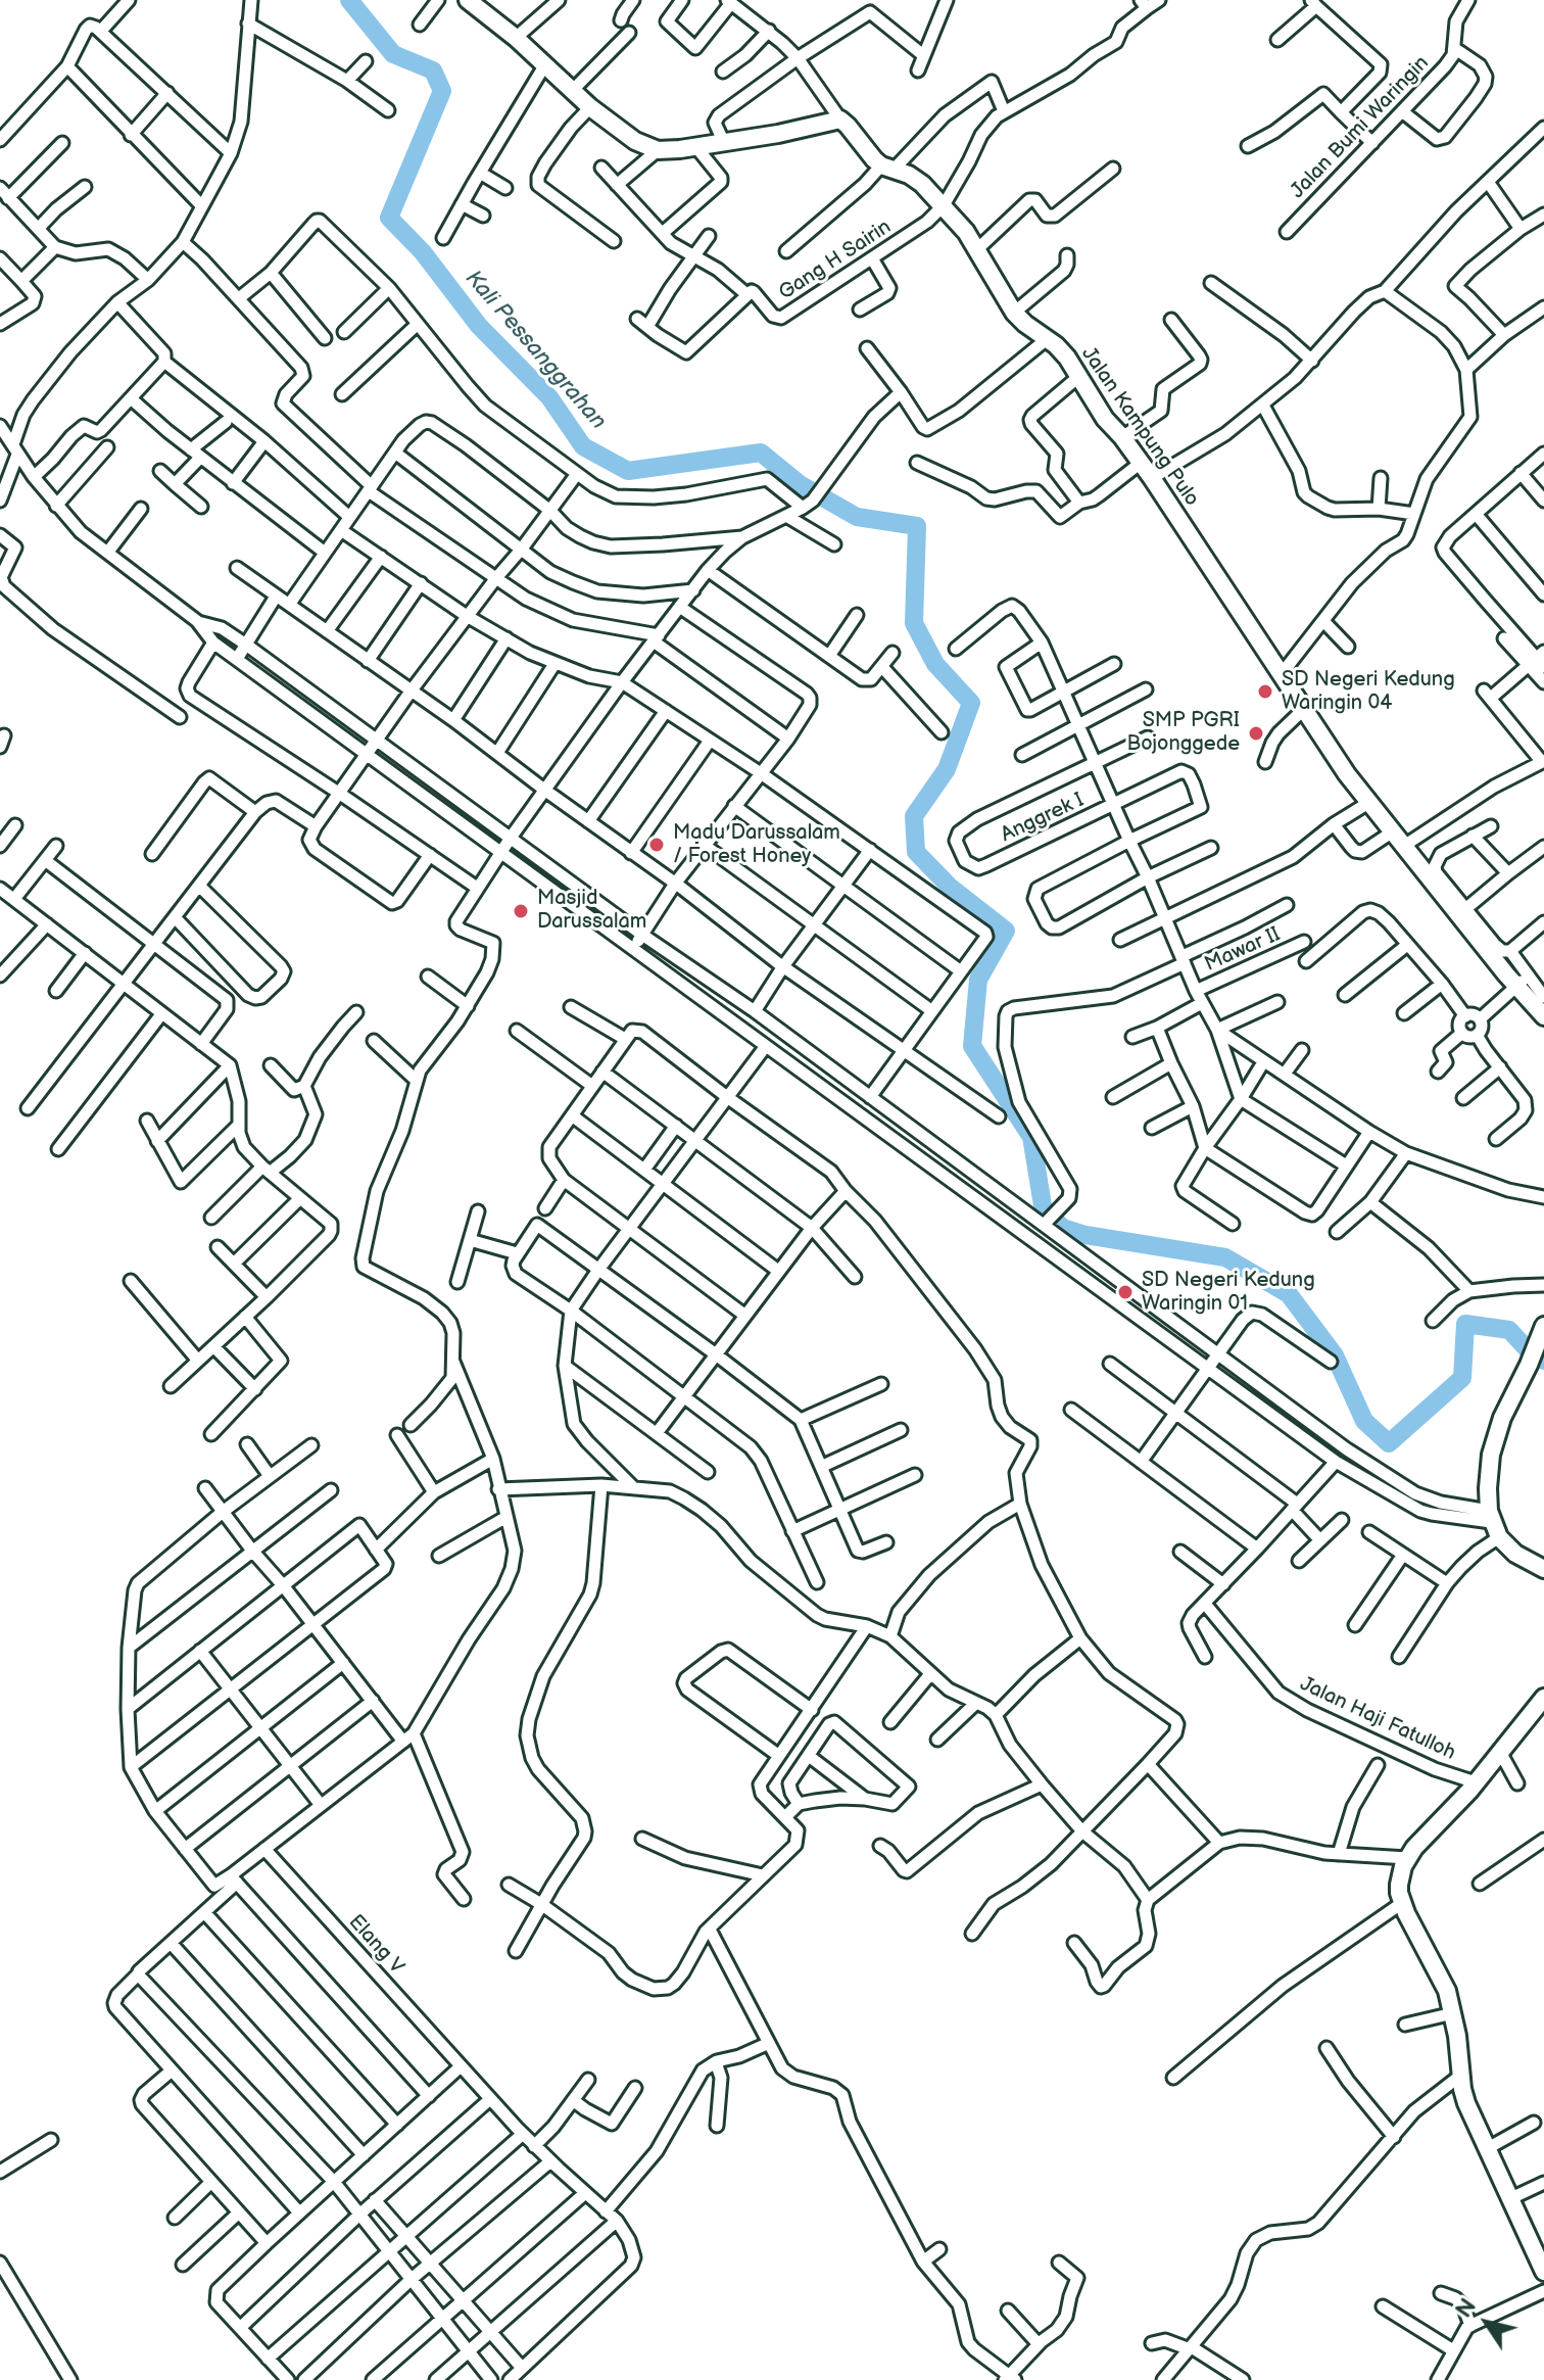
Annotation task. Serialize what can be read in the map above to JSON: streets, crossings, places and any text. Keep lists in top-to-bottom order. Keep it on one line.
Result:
{"streets":{"street":["Jalan Bumi Waringin","Gang H Sairin","Jalan Kampung Pulo","Anggrek I","Mawar II","Jalan Haji Fatulloh","Elang V"]},"crossings":[["Gang H Sairin","Jalan Kampung Pulo"]],"water":["Kali Pessanggrahan"],"places":["SD Negeri Kedung Waringin 04","SMP PGRI Bojonggede","Madu Darussalam / Forest Honey","Masjid Darussalam","SD Negeri Kedung Waringin 01"],"north":"top left"}
